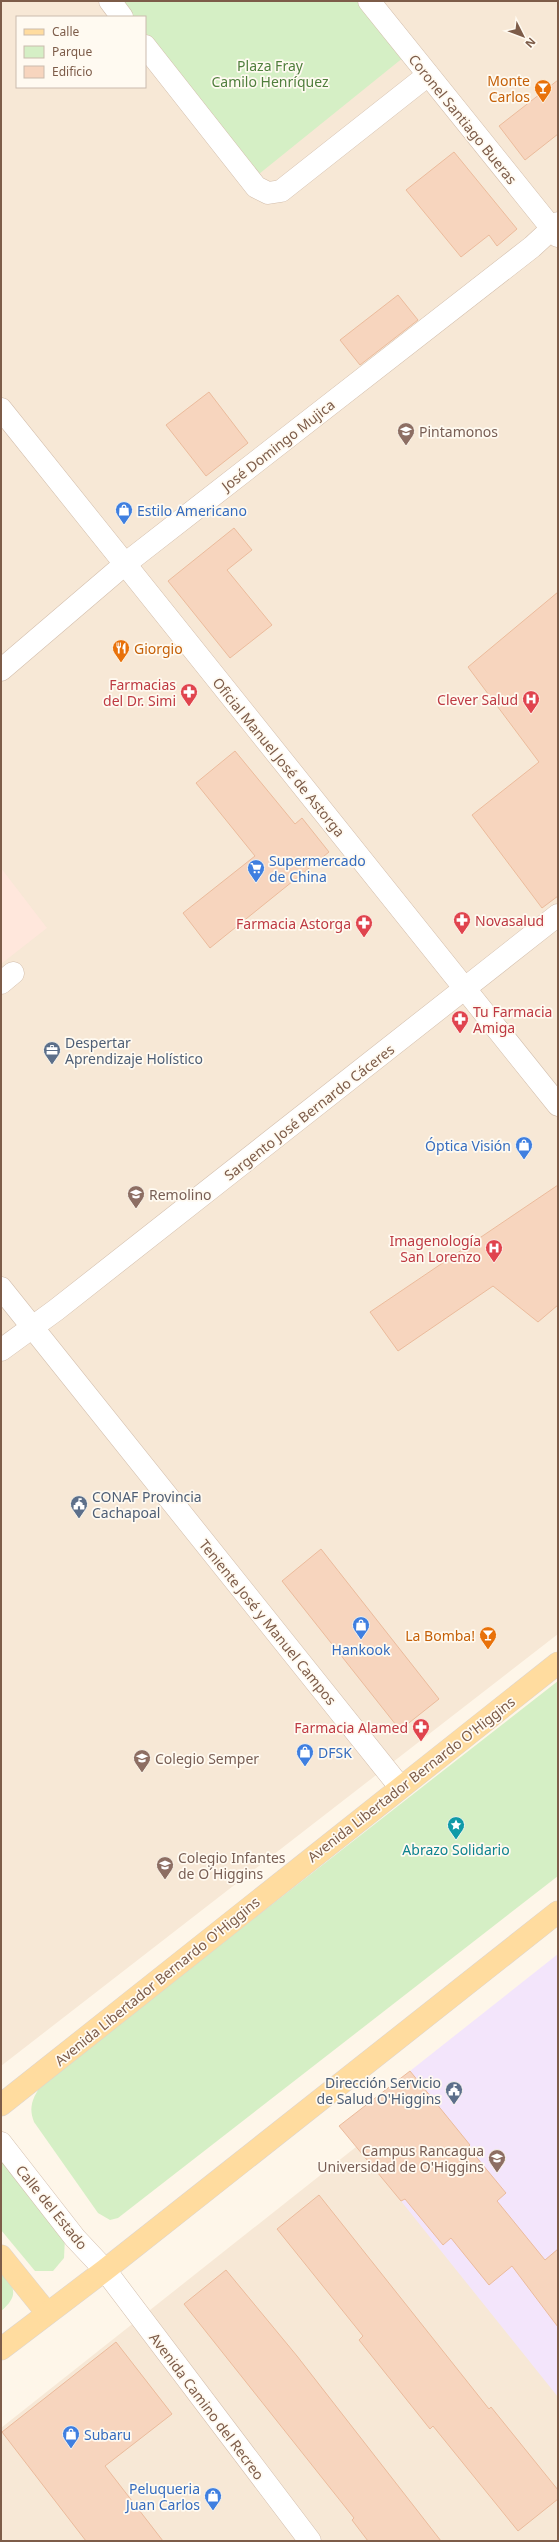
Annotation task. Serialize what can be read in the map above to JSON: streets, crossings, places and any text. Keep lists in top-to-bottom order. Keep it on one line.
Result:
{"streets":{"main road":["Avenida Libertador Bernardo O'Higgins"],"street":["Coronel Santiago Bueras","José Domingo Mujica","Oficial Manuel José de Astorga","Sargento José Bernardo Cáceres","Teniente José y Manuel Campos","Calle del Estado","Avenida Camino del Recreo"]},"crossings":[["Coronel Santiago Bueras","José Domingo Mujica"],["José Domingo Mujica","Oficial Manuel José de Astorga"],["Oficial Manuel José de Astorga","Sargento José Bernardo Cáceres"],["Sargento José Bernardo Cáceres","Teniente José y Manuel Campos"],["Teniente José y Manuel Campos","Avenida Libertador Bernardo O'Higgins"],["Calle del Estado","Avenida Camino del Recreo"]],"parks":["Plaza Fray Camilo Henríquez"],"places":{"bar":["Monte Carlos","La Bomba!"],"school or university":["Pintamonos","Remolino","Colegio Semper","Colegio Infantes de O´Higgins","Campus Rancagua Universidad de O'Higgins"],"shop":["Estilo Americano","Óptica Visión","Hankook","DFSK","Subaru","Peluqueria Juan Carlos"],"restaurant":["Giorgio"],"pharmacy":["Farmacias del Dr. Simi","Novasalud","Farmacia Astorga","Tu Farmacia Amiga","Farmacia Alamed"],"hospital":["Clever Salud","Imagenología San Lorenzo"],"supermarket":["Supermercado de China"],"office":["Despertar Aprendizaje Holístico"],"public building":["CONAF Provincia Cachapoal","Dirección Servicio de Salud O'Higgins"],"place":["Abrazo Solidario"]},"legend":["Calle","Parque","Edificio"],"north":"bottom right"}
